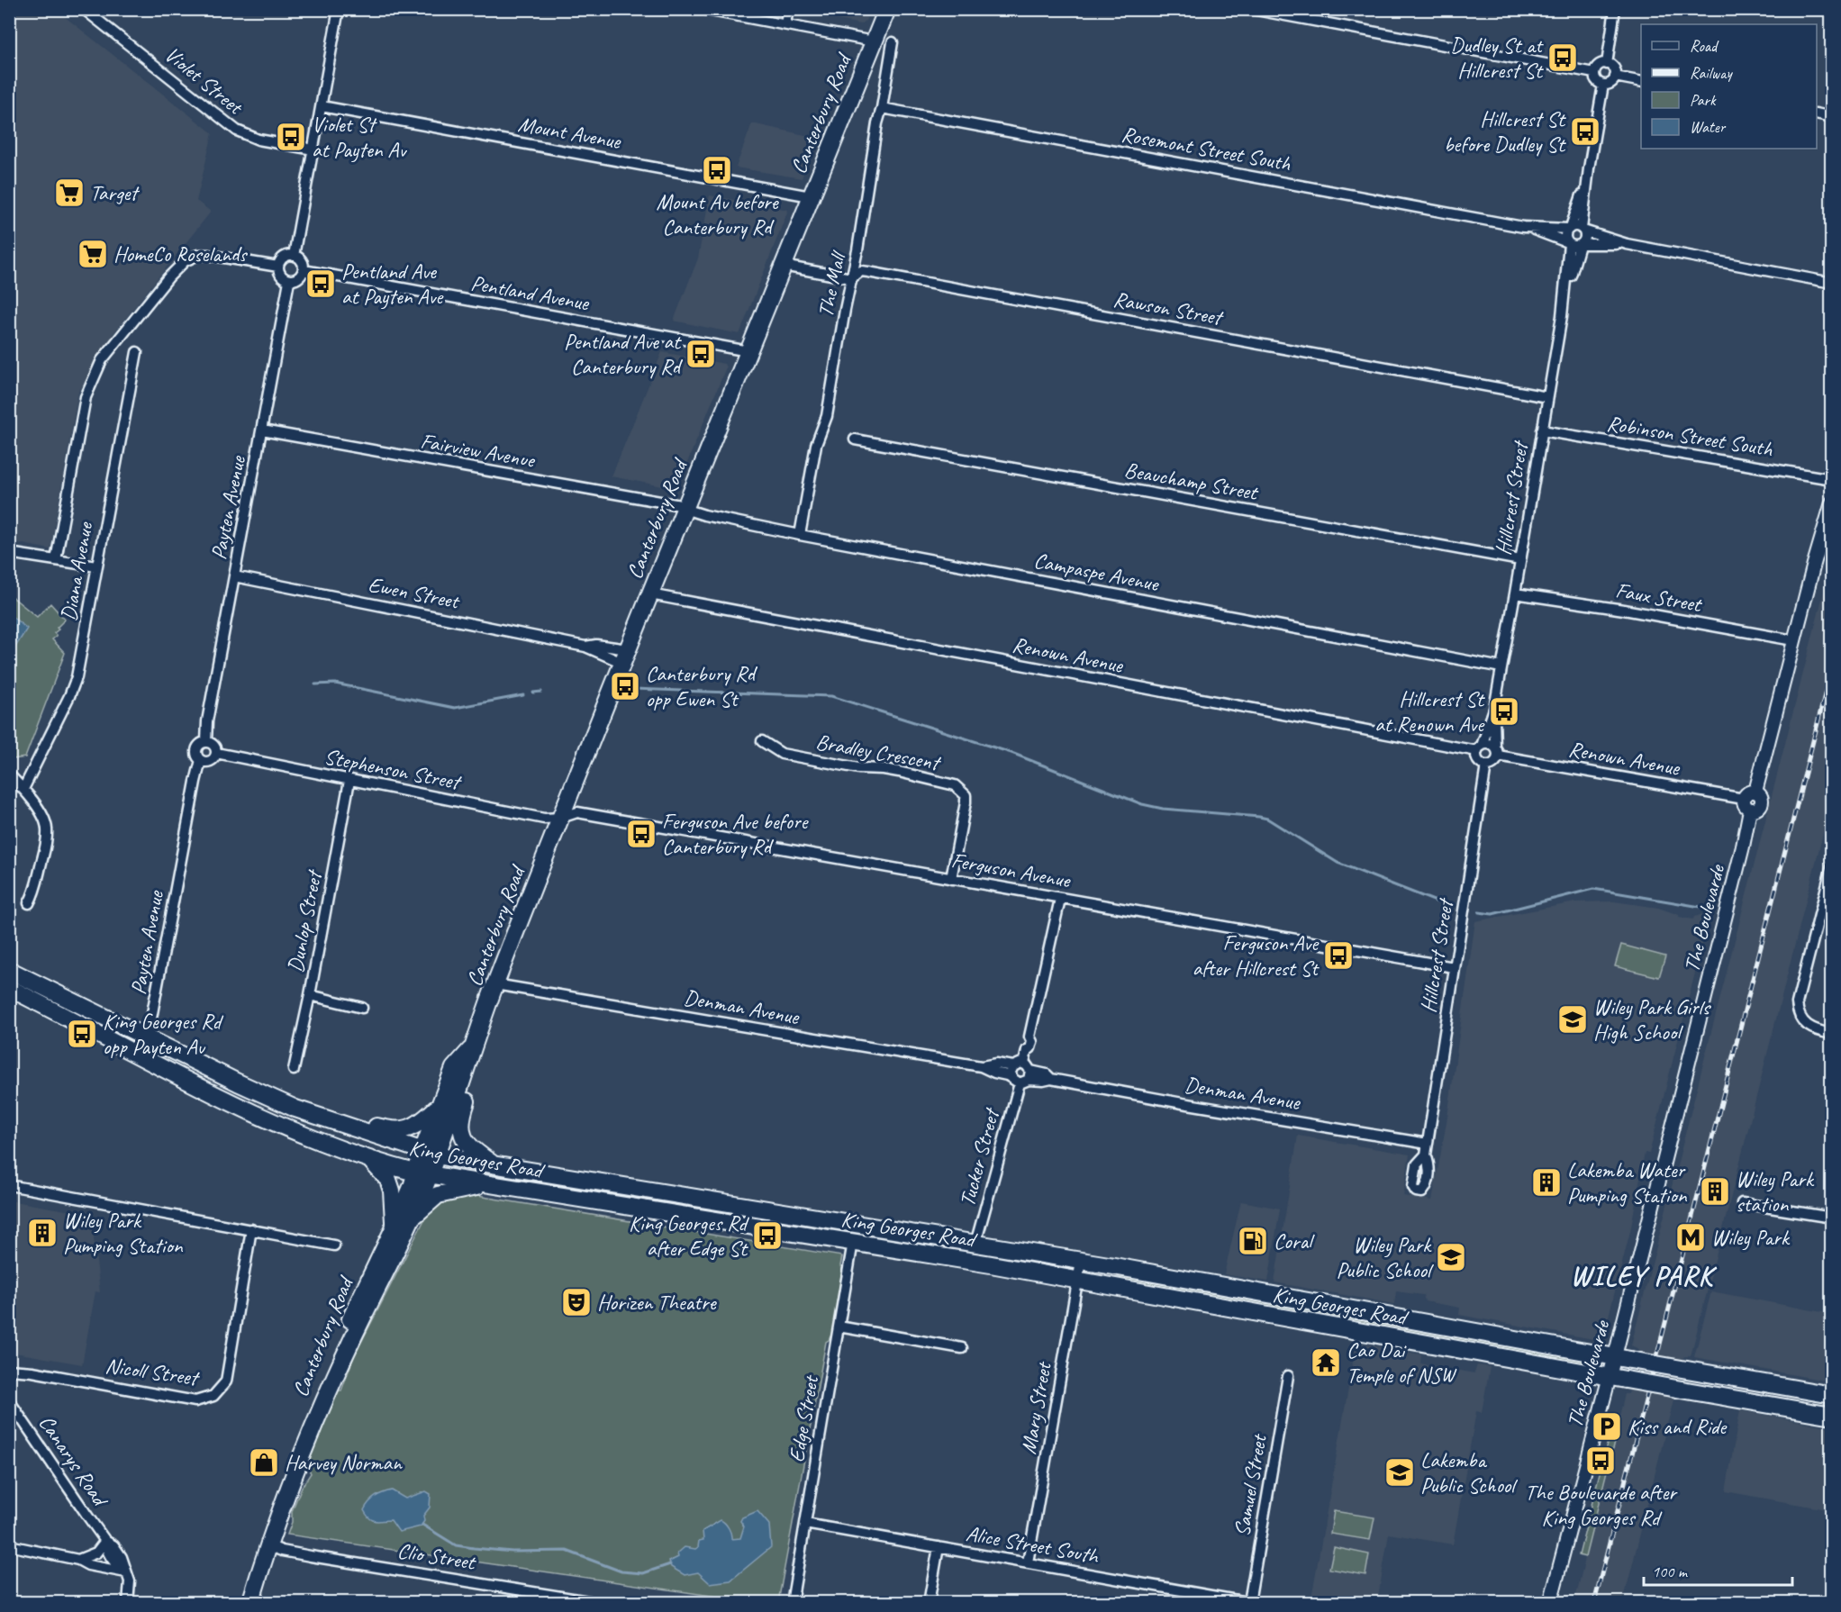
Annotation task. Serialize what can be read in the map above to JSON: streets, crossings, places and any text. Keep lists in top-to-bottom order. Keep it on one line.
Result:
{"streets":{"highway":["Canterbury Road","King Georges Road"],"street":["Violet Street","Mount Avenue","Rosemont Street South","The Mall","Pentland Avenue","Rawson Street","Robinson Street South","Fairview Avenue","Beauchamp Street","Hillcrest Street","Payten Avenue","Diana Avenue","Campaspe Avenue","Ewen Street","Faux Street","Renown Avenue","Bradley Crescent","Stephenson Street","Ferguson Avenue","The Boulevarde","Dunlop Street","Denman Avenue","Tucker Street","Nicoll Street","Mary Street","Edge Street","Canarys Road","Samuel Street","Alice Street South","Clio Street"]},"crossings":[["Canterbury Road","Mount Avenue"],["Canterbury Road","Pentland Avenue"],["Canterbury Road","Rawson Street"],["Canterbury Road","Fairview Avenue"],["Canterbury Road","Campaspe Avenue"],["Canterbury Road","Ewen Street"],["Canterbury Road","Renown Avenue"],["Canterbury Road","Stephenson Street"],["Canterbury Road","Ferguson Avenue"],["Canterbury Road","Denman Avenue"],["Canterbury Road","King Georges Road"],["Canterbury Road","Clio Street"],["Rosemont Street South","The Mall"],["Rosemont Street South","Hillcrest Street"],["The Mall","Rawson Street"],["The Mall","Campaspe Avenue"],["Pentland Avenue","Payten Avenue"],["Rawson Street","Hillcrest Street"],["Robinson Street South","Hillcrest Street"],["Fairview Avenue","Payten Avenue"],["Fairview Avenue","Campaspe Avenue"],["Beauchamp Street","Hillcrest Street"],["Hillcrest Street","Campaspe Avenue"],["Hillcrest Street","Faux Street"],["Hillcrest Street","Renown Avenue"],["Hillcrest Street","Ferguson Avenue"],["Hillcrest Street","Denman Avenue"],["Payten Avenue","Ewen Street"],["Payten Avenue","Stephenson Street"],["Payten Avenue","King Georges Road"],["Faux Street","The Boulevarde"],["Renown Avenue","The Boulevarde"],["Bradley Crescent","Ferguson Avenue"],["Stephenson Street","Ferguson Avenue"],["Stephenson Street","Dunlop Street"],["Ferguson Avenue","Tucker Street"],["The Boulevarde","King Georges Road"],["Denman Avenue","Tucker Street"],["Tucker Street","King Georges Road"],["King Georges Road","Mary Street"],["King Georges Road","Edge Street"],["Mary Street","Alice Street South"],["Edge Street","Alice Street South"],["Samuel Street","Alice Street South"]],"districts":["WILEY PARK"],"places":{"bus stop":["Dudley St at Hillcrest St","Hillcrest St before Dudley St","Violet St at Payten Av","Mount Av before Canterbury Rd","Pentland Ave at Payten Ave","Pentland Ave at Canterbury Rd","Canterbury Rd opp Ewen St","Hillcrest St at Renown Ave","Ferguson Ave before Canterbury Rd","Ferguson Ave after Hillcrest St","King Georges Rd opp Payten Av","King Georges Rd after Edge St","The Boulevarde after King Georges Rd"],"supermarket":["Target","HomeCo Roselands"],"school or university":["Wiley Park Girls High School","Wiley Park Public School","Lakemba Public School"],"building":["Lakemba Water Pumping Station","Wiley Park station","Wiley Park Pumping Station"],"metro station":["Wiley Park"],"fuel station":["Coral"],"theatre":["Horizen Theatre"],"temple":["Cao Dai Temple of NSW"],"parking":["Kiss and Ride"],"shop":["Harvey Norman"]},"legend":["Road","Railway","Park","Water"],"scale_bar":"100 m"}
